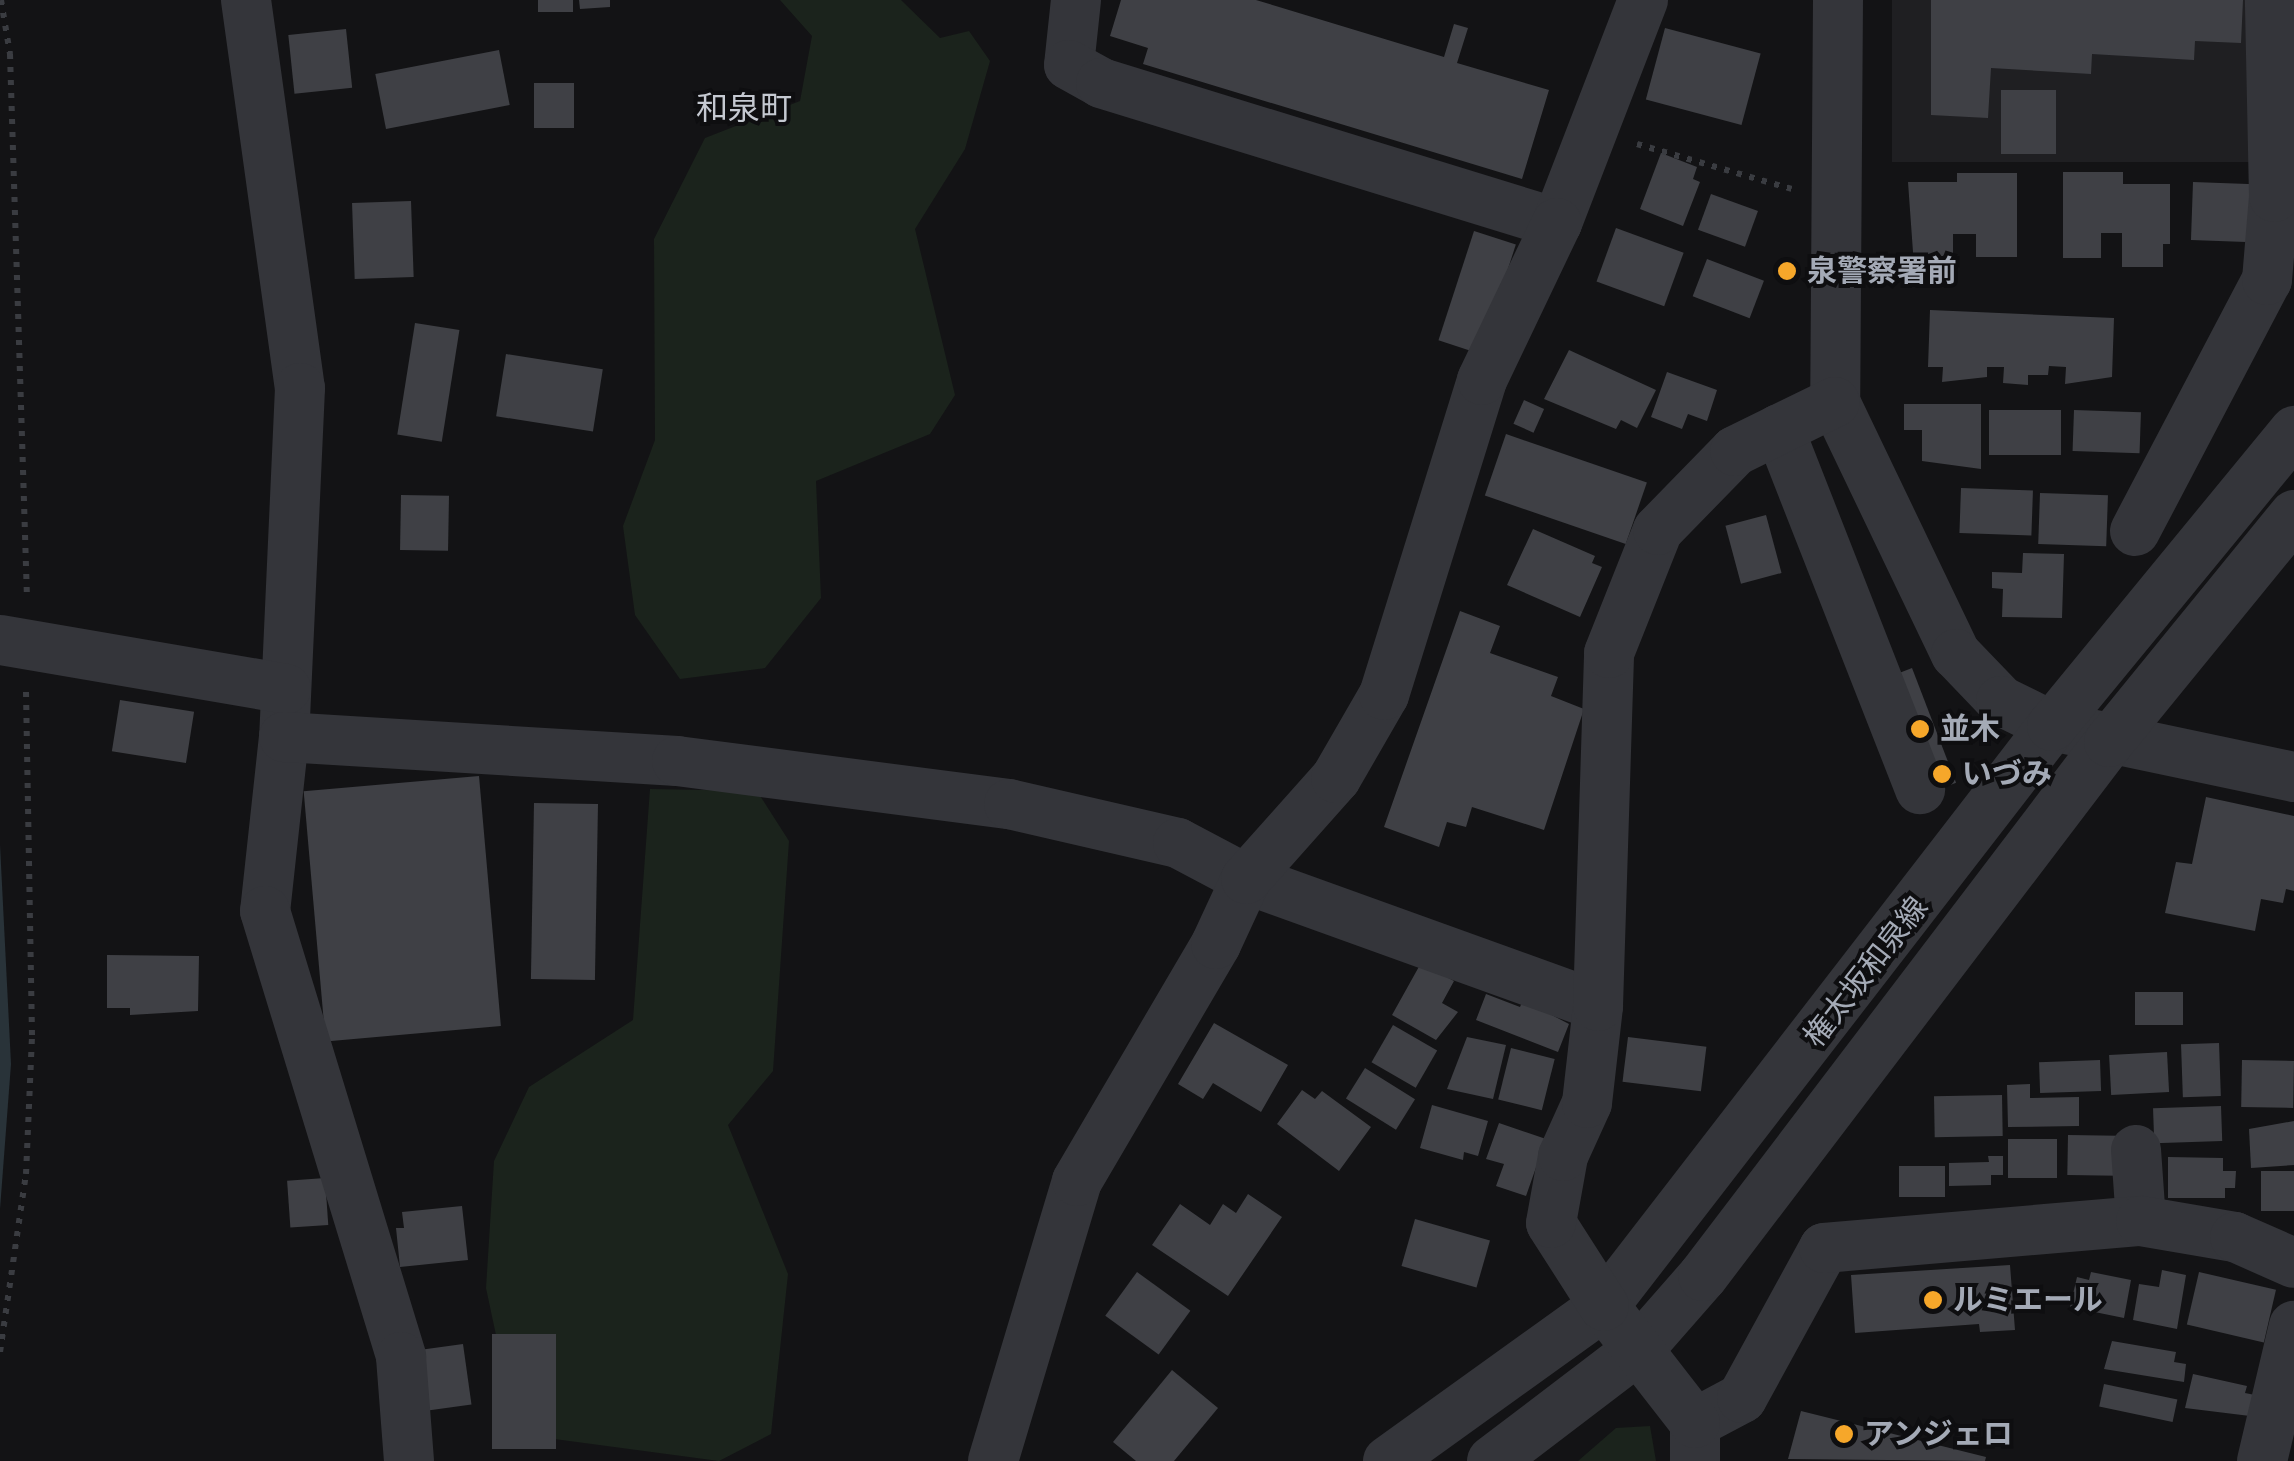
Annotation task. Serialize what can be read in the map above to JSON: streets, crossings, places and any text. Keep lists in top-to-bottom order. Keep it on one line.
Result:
{"streets":{"street":["権太坂和泉線"]},"districts":["和泉町"],"places":["泉警察署前","並木","いづみ","ルミエール","アンジェロ"]}
